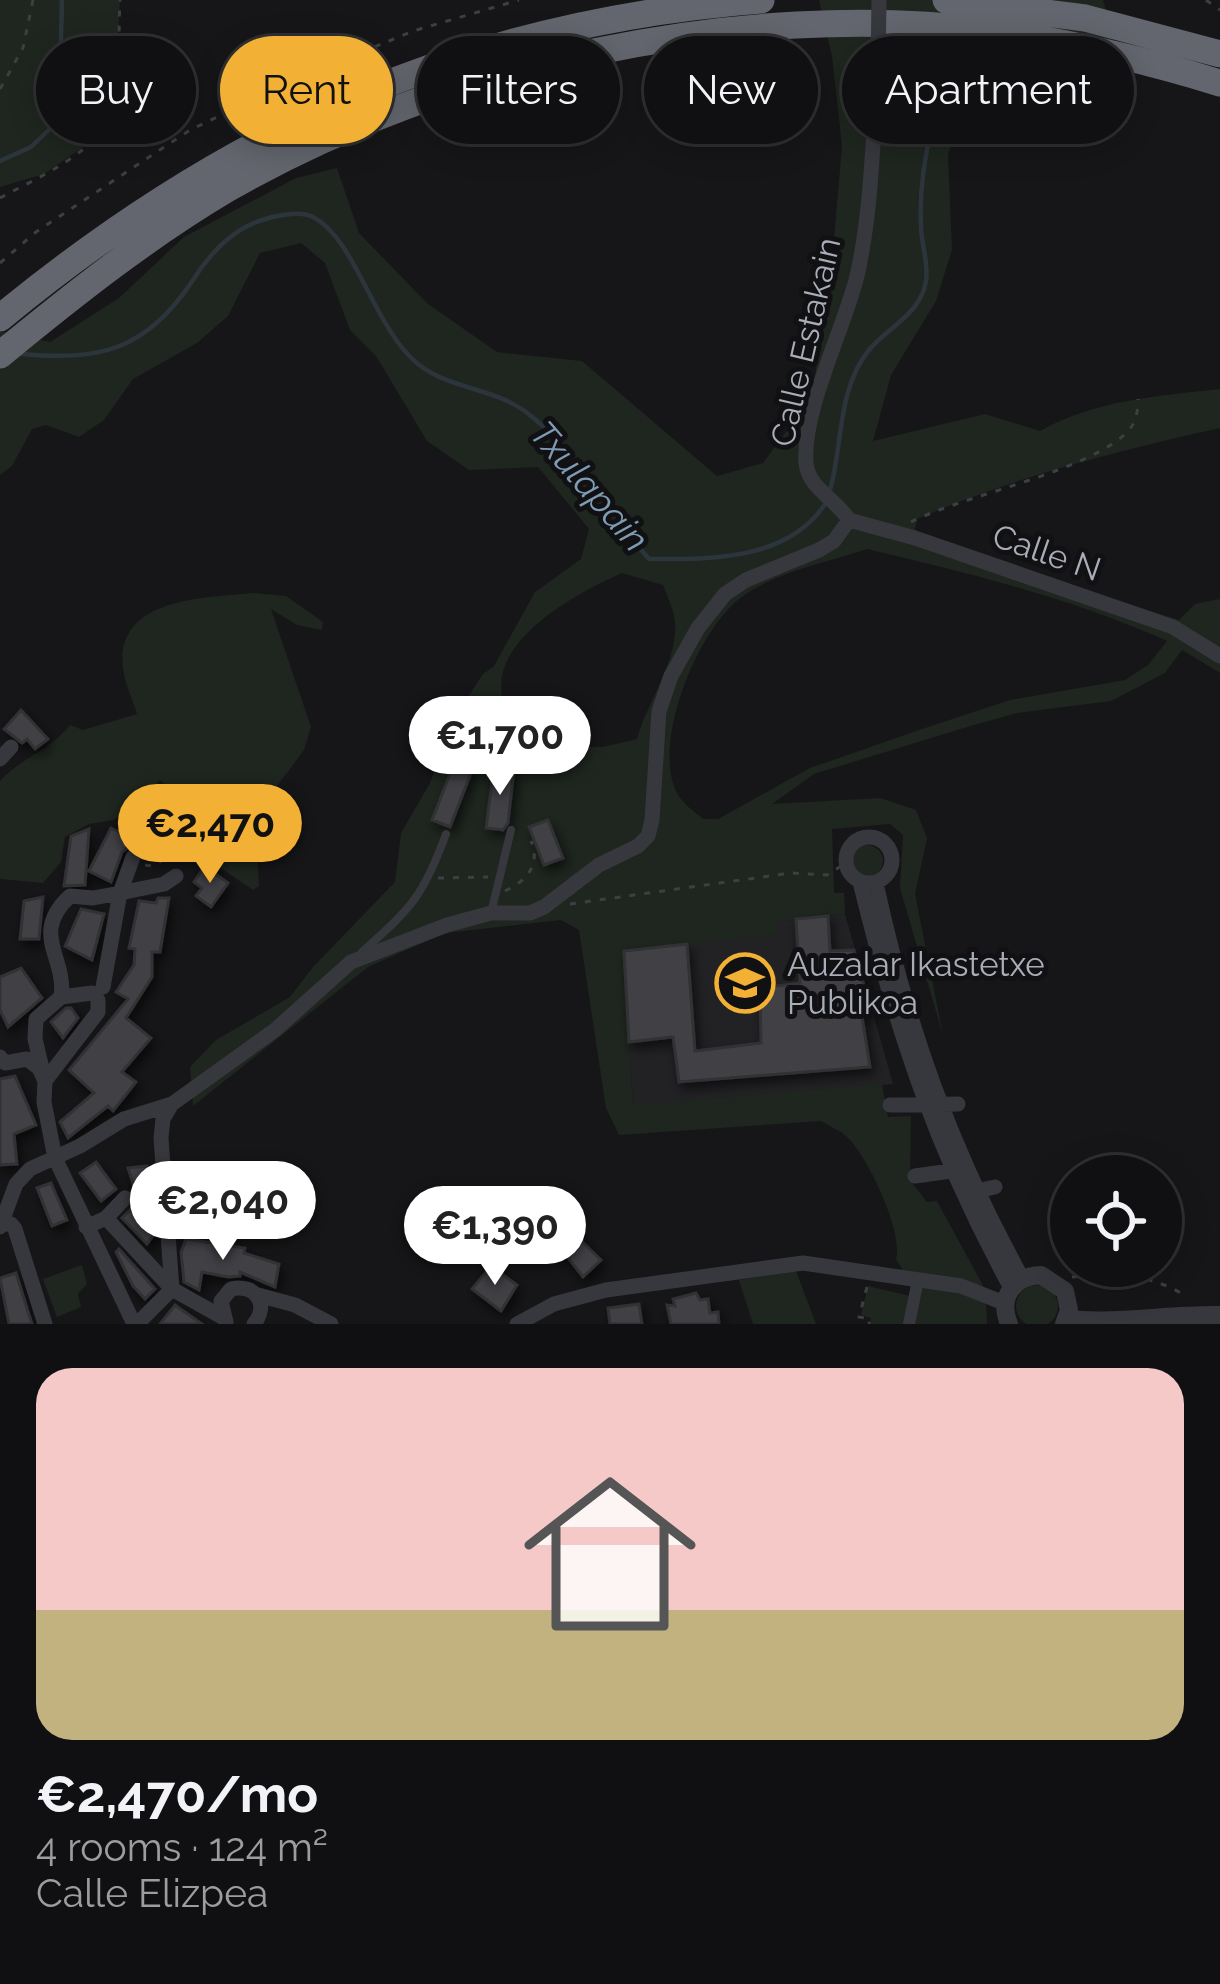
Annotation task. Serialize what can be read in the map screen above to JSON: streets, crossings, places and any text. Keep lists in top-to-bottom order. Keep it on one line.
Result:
{"streets":{"street":["Calle Estakain","Calle N"]},"crossings":[["Calle Estakain","Calle N"]],"water":["Txulapain"],"places":{"school or university":["Auzalar Ikastetxe Publikoa"]},"page":{"chip":["Buy","Rent","Filters","New","Apartment"],"price":["€1,700","€2,470","€2,040","€1,390"],"list":[{"name":"€2,470/mo","note":"4 rooms · 124 m² · Calle Elizpea"}]}}
